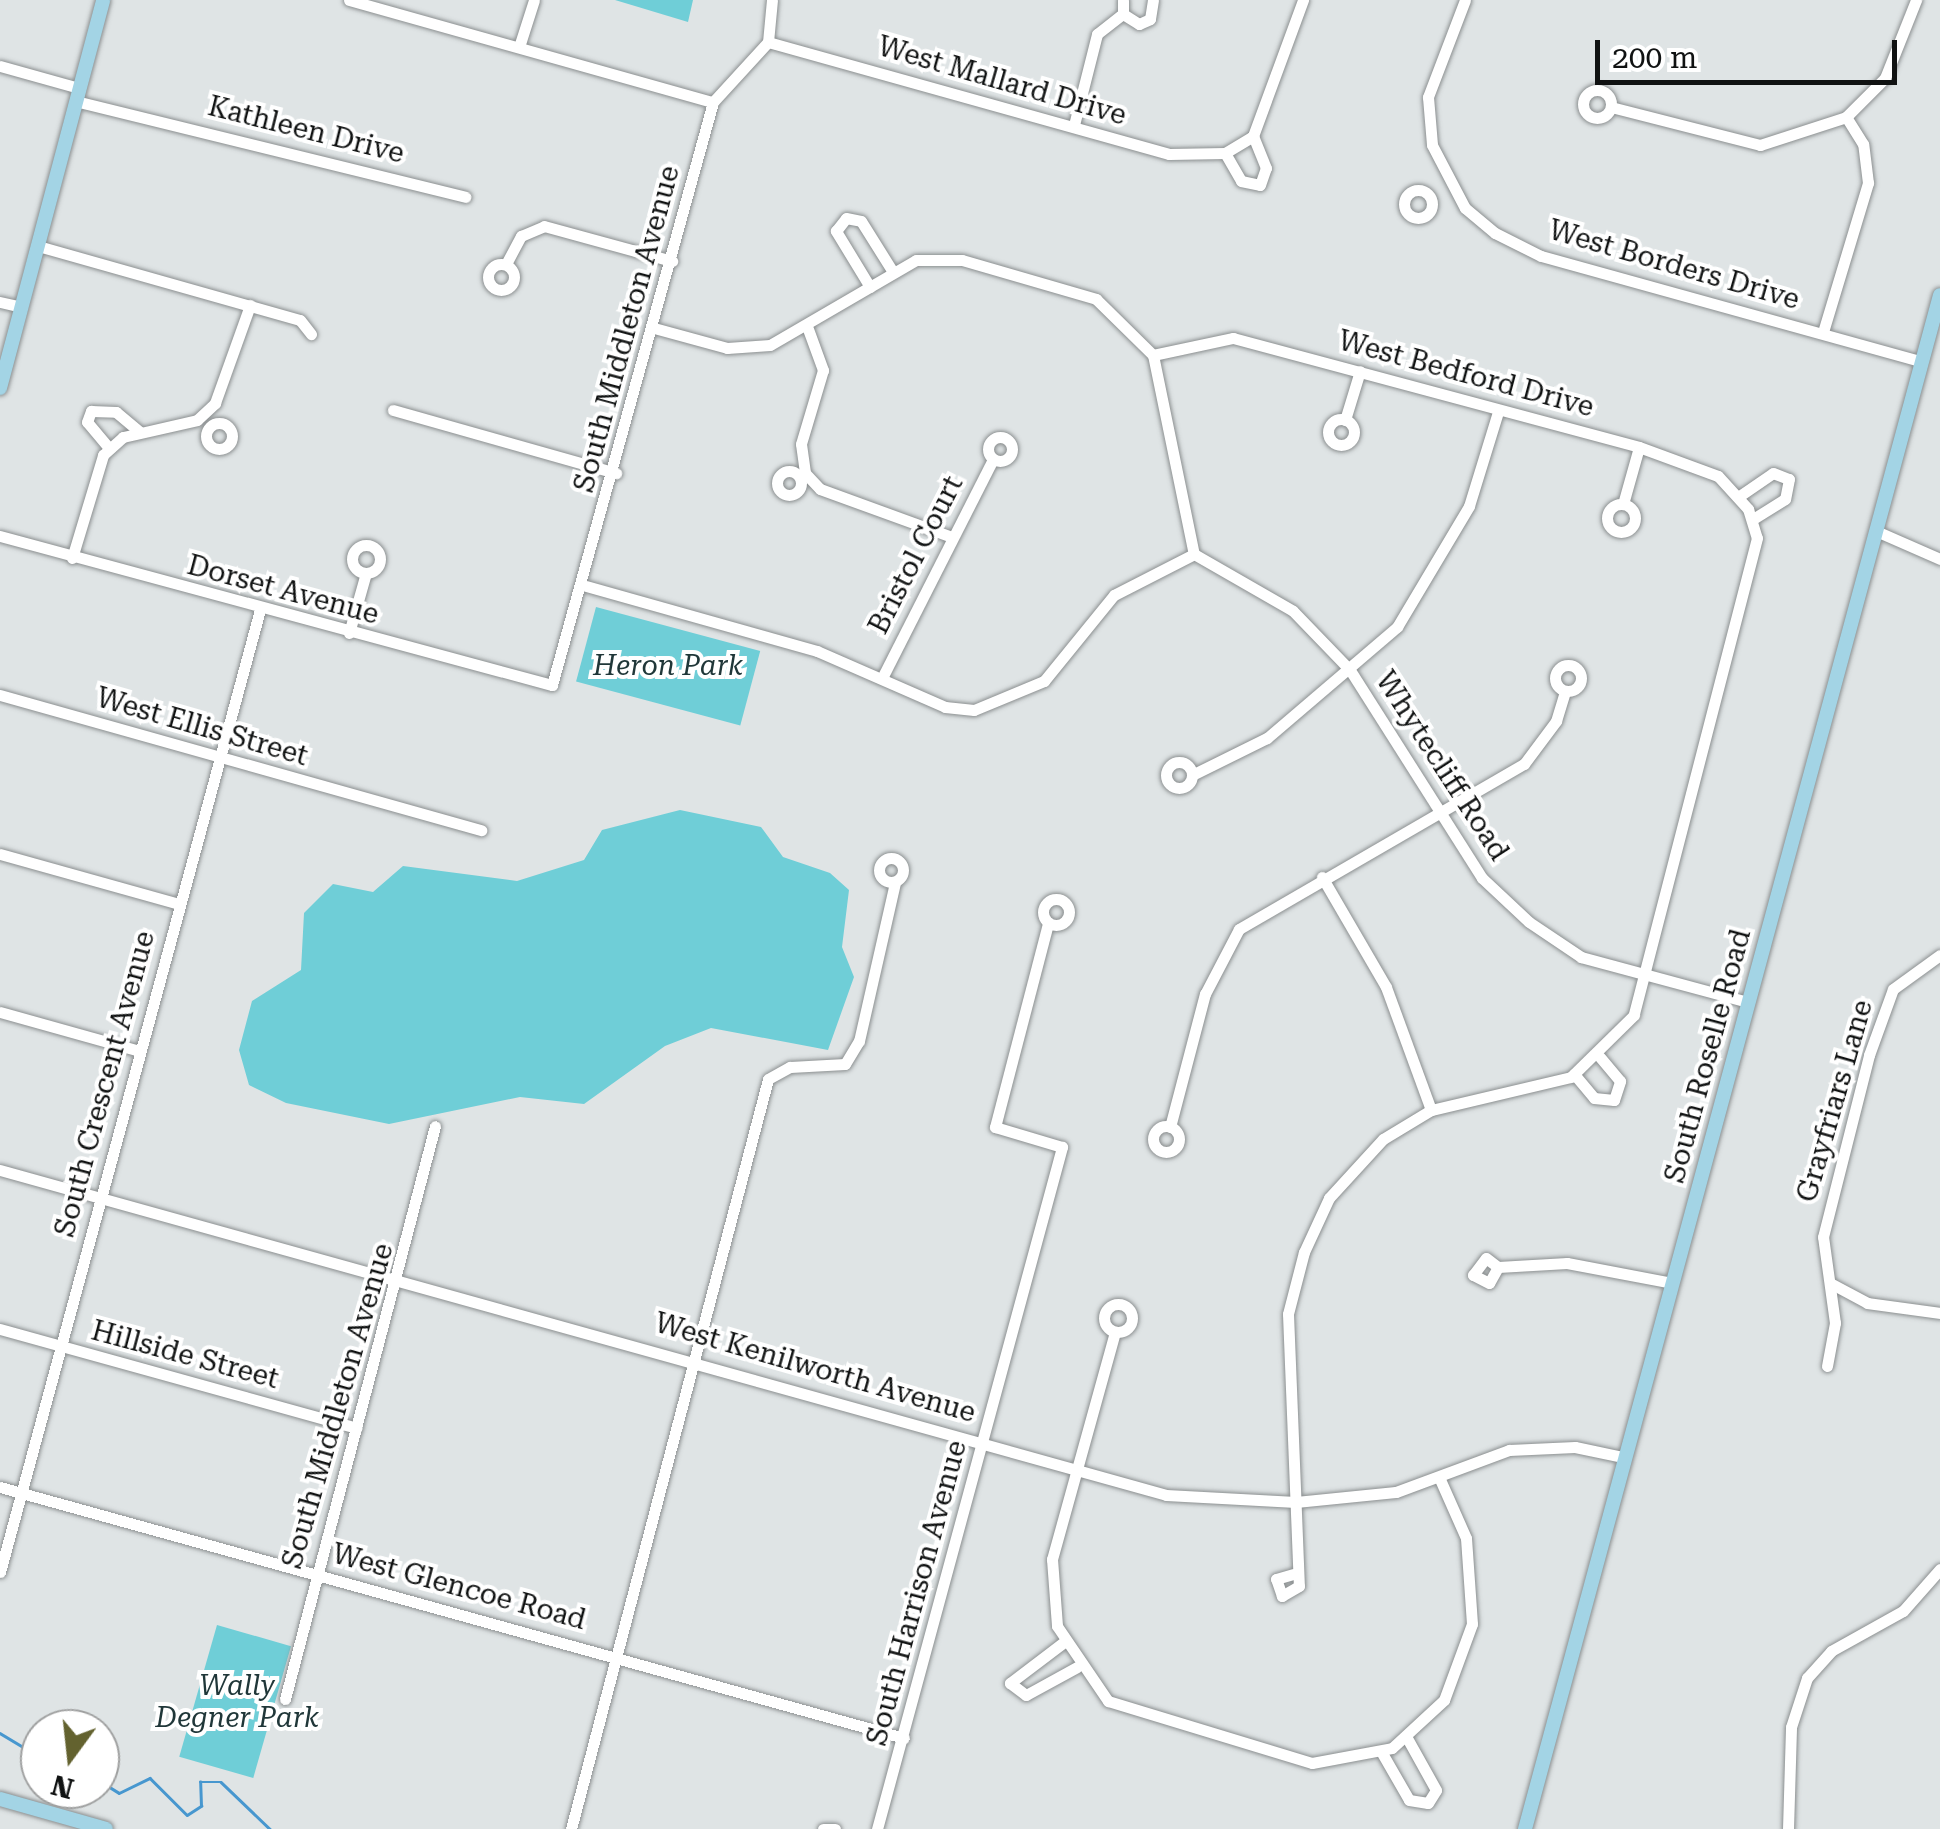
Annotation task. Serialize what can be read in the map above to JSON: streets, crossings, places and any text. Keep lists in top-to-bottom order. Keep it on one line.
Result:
{"streets":{"main road":["South Roselle Road"],"street":["West Mallard Drive","Kathleen Drive","West Borders Drive","South Middleton Avenue","West Bedford Drive","Bristol Court","Dorset Avenue","West Ellis Street","Whytecliff Road","South Crescent Avenue","Grayfriars Lane","Hillside Street","West Kenilworth Avenue","West Glencoe Road","South Harrison Avenue"]},"crossings":[["West Mallard Drive","South Middleton Avenue"],["West Borders Drive","South Roselle Road"],["South Middleton Avenue","Dorset Avenue"],["South Middleton Avenue","Hillside Street"],["South Middleton Avenue","West Kenilworth Avenue"],["South Middleton Avenue","West Glencoe Road"],["Dorset Avenue","South Crescent Avenue"],["West Ellis Street","South Crescent Avenue"],["Whytecliff Road","South Roselle Road"],["South Roselle Road","West Kenilworth Avenue"],["South Crescent Avenue","Hillside Street"],["South Crescent Avenue","West Kenilworth Avenue"],["South Crescent Avenue","West Glencoe Road"],["West Kenilworth Avenue","South Harrison Avenue"],["West Glencoe Road","South Harrison Avenue"]],"parks":["Heron Park","Wally Degner Park"],"scale_bar":"200 m","north":"bottom"}
